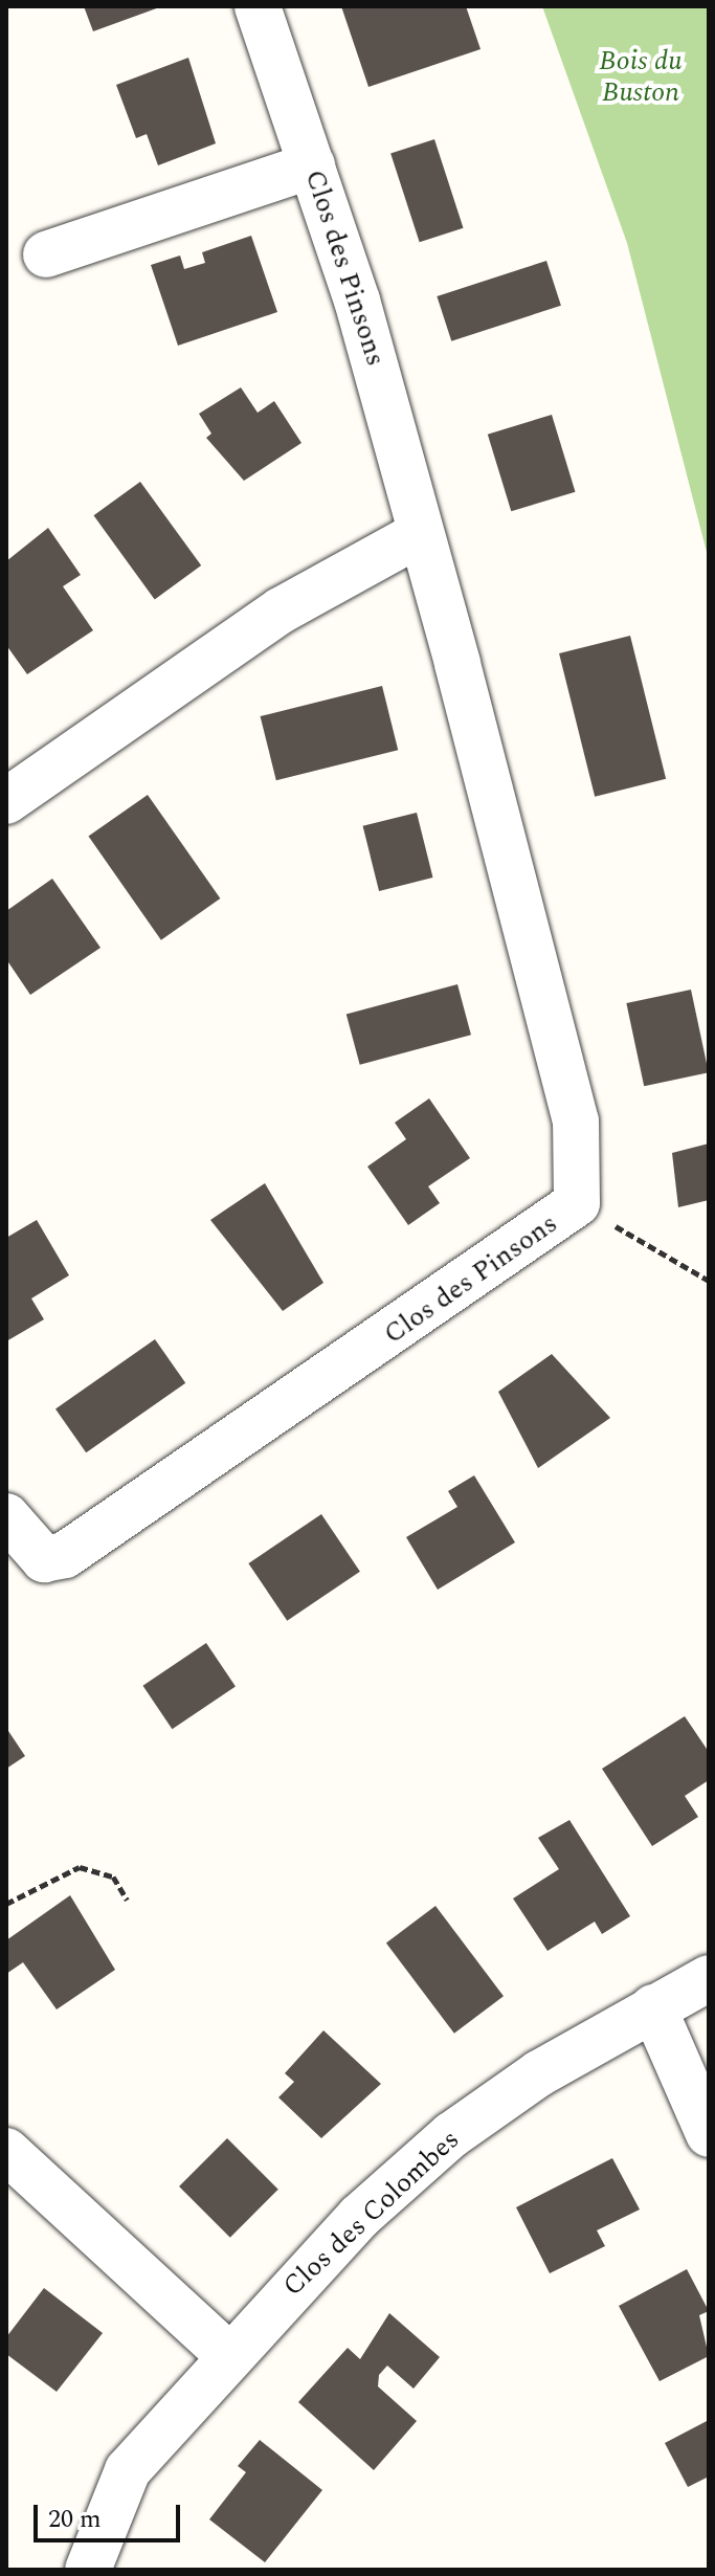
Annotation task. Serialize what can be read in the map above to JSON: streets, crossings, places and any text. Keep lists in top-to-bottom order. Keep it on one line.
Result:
{"streets":{"street":["Clos des Pinsons","Clos des Colombes"]},"parks":["Bois du Buston"],"scale_bar":"20 m"}
